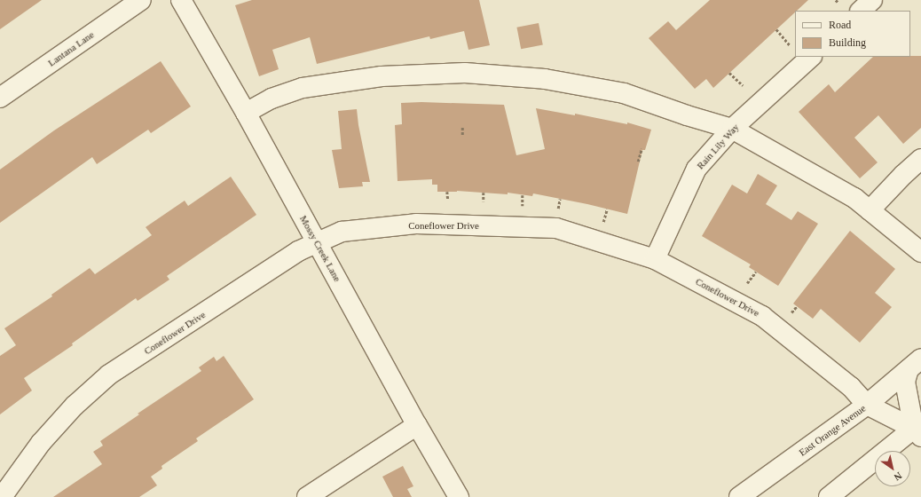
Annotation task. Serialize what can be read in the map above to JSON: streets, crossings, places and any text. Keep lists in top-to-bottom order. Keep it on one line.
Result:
{"streets":{"street":["Lantana Lane","Rain Lily Way","Coneflower Drive","Mossy Creek Lane","East Orange Avenue"]},"crossings":[["Rain Lily Way","Coneflower Drive"],["Coneflower Drive","Mossy Creek Lane"],["Coneflower Drive","East Orange Avenue"]],"legend":["Road","Building"],"north":"bottom right"}
